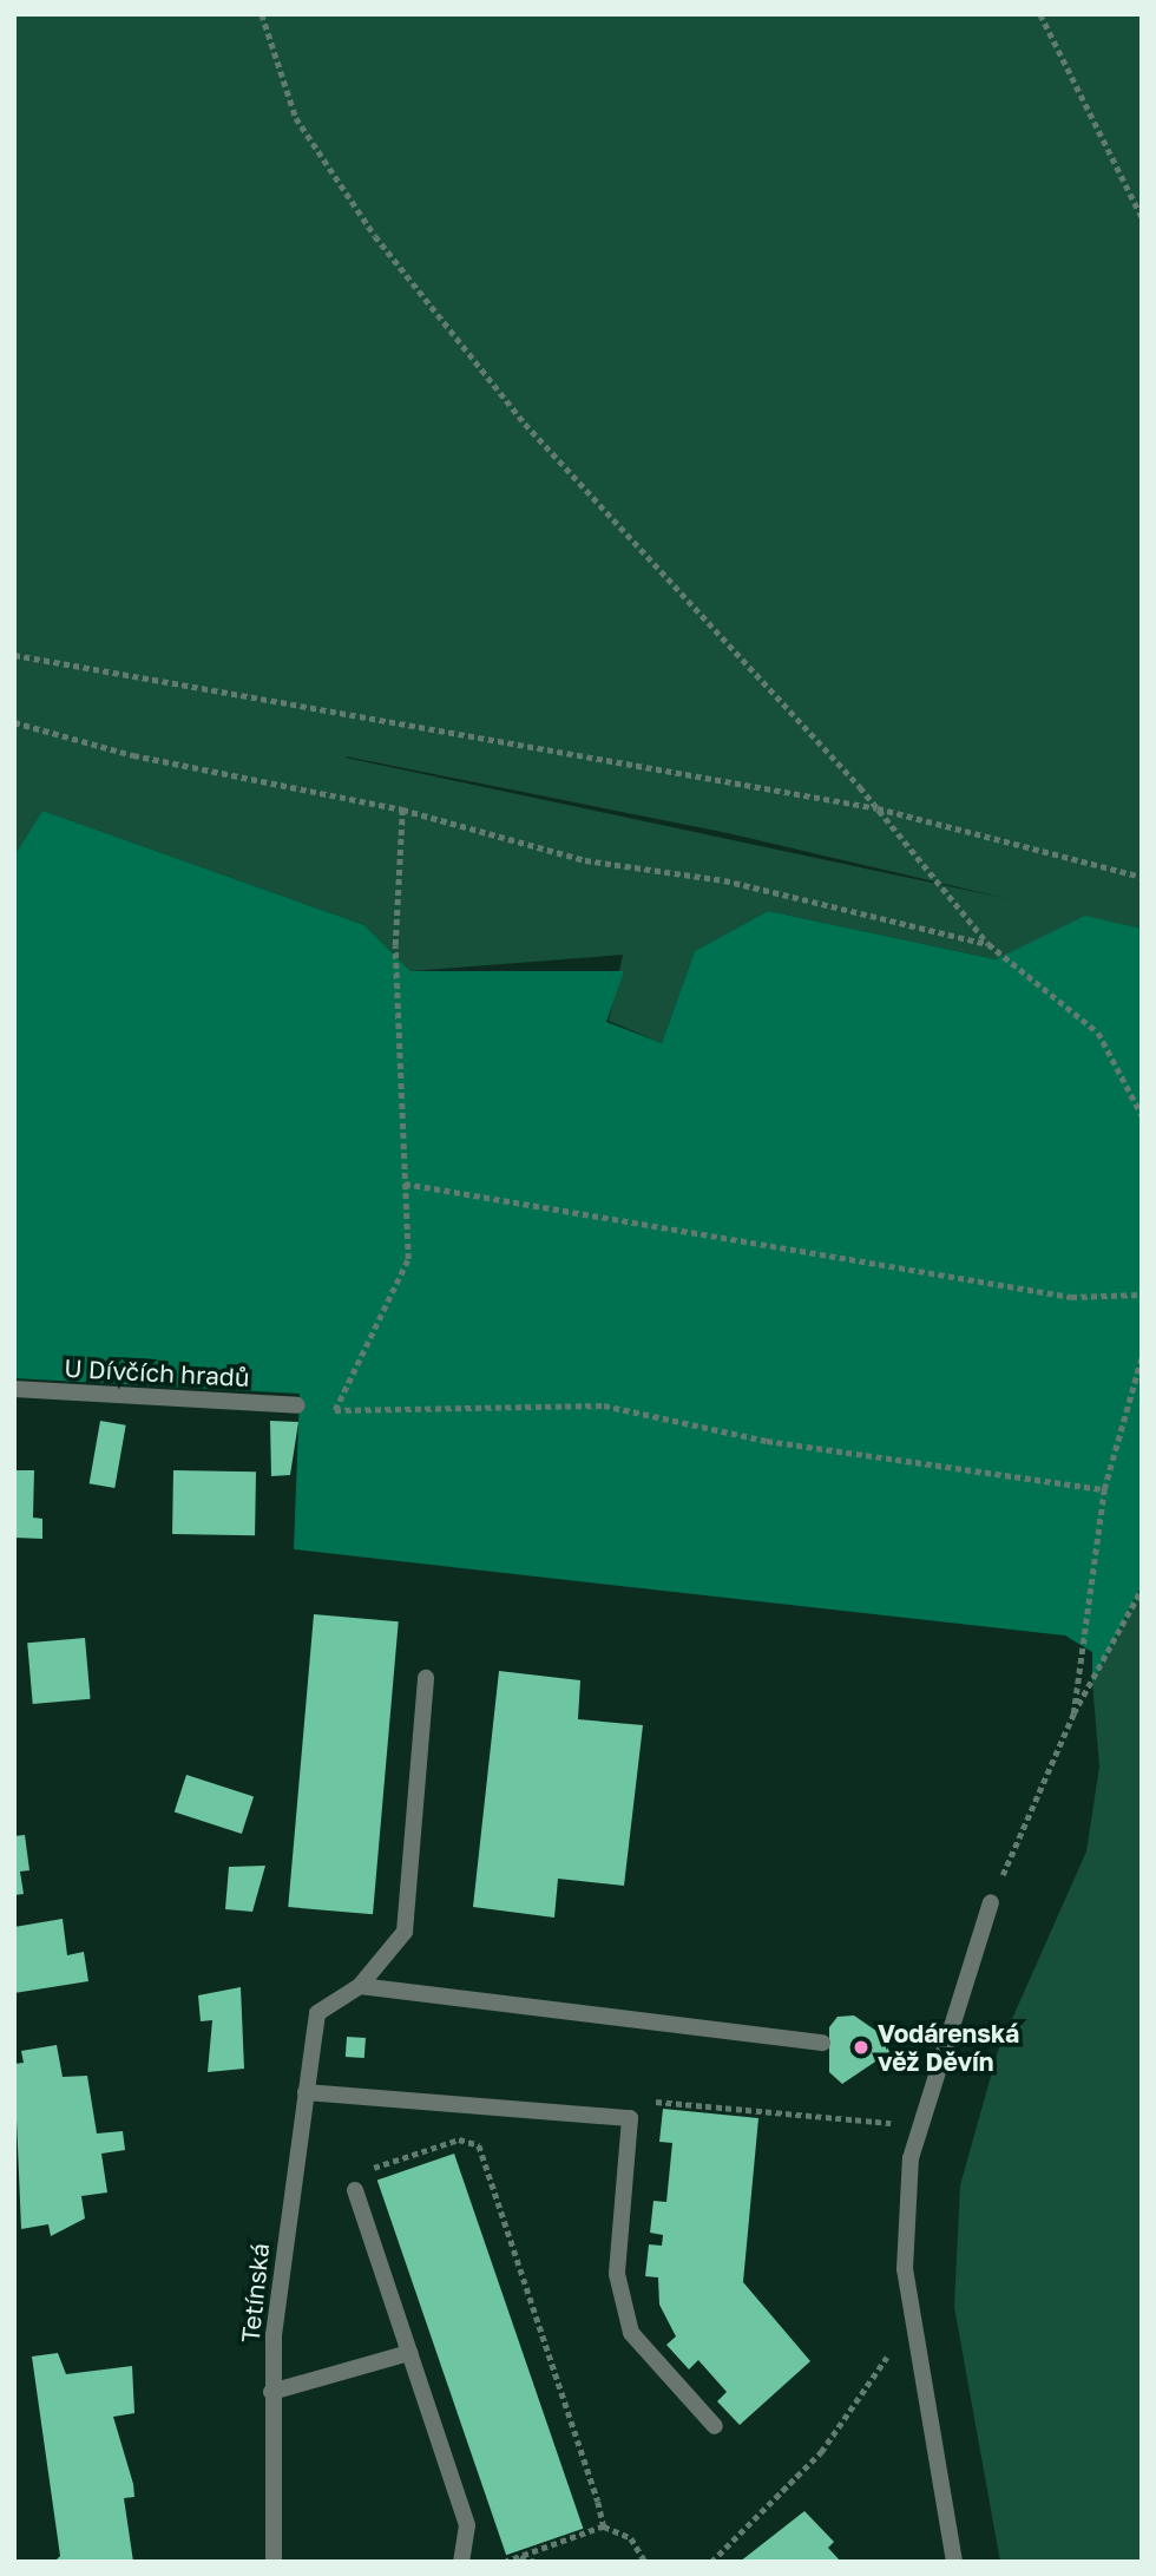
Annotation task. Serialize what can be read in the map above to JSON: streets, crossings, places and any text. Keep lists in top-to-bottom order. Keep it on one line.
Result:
{"streets":{"street":["U Dívčích hradů","Tetínská"]},"places":["Vodárenská věž Děvín"]}
